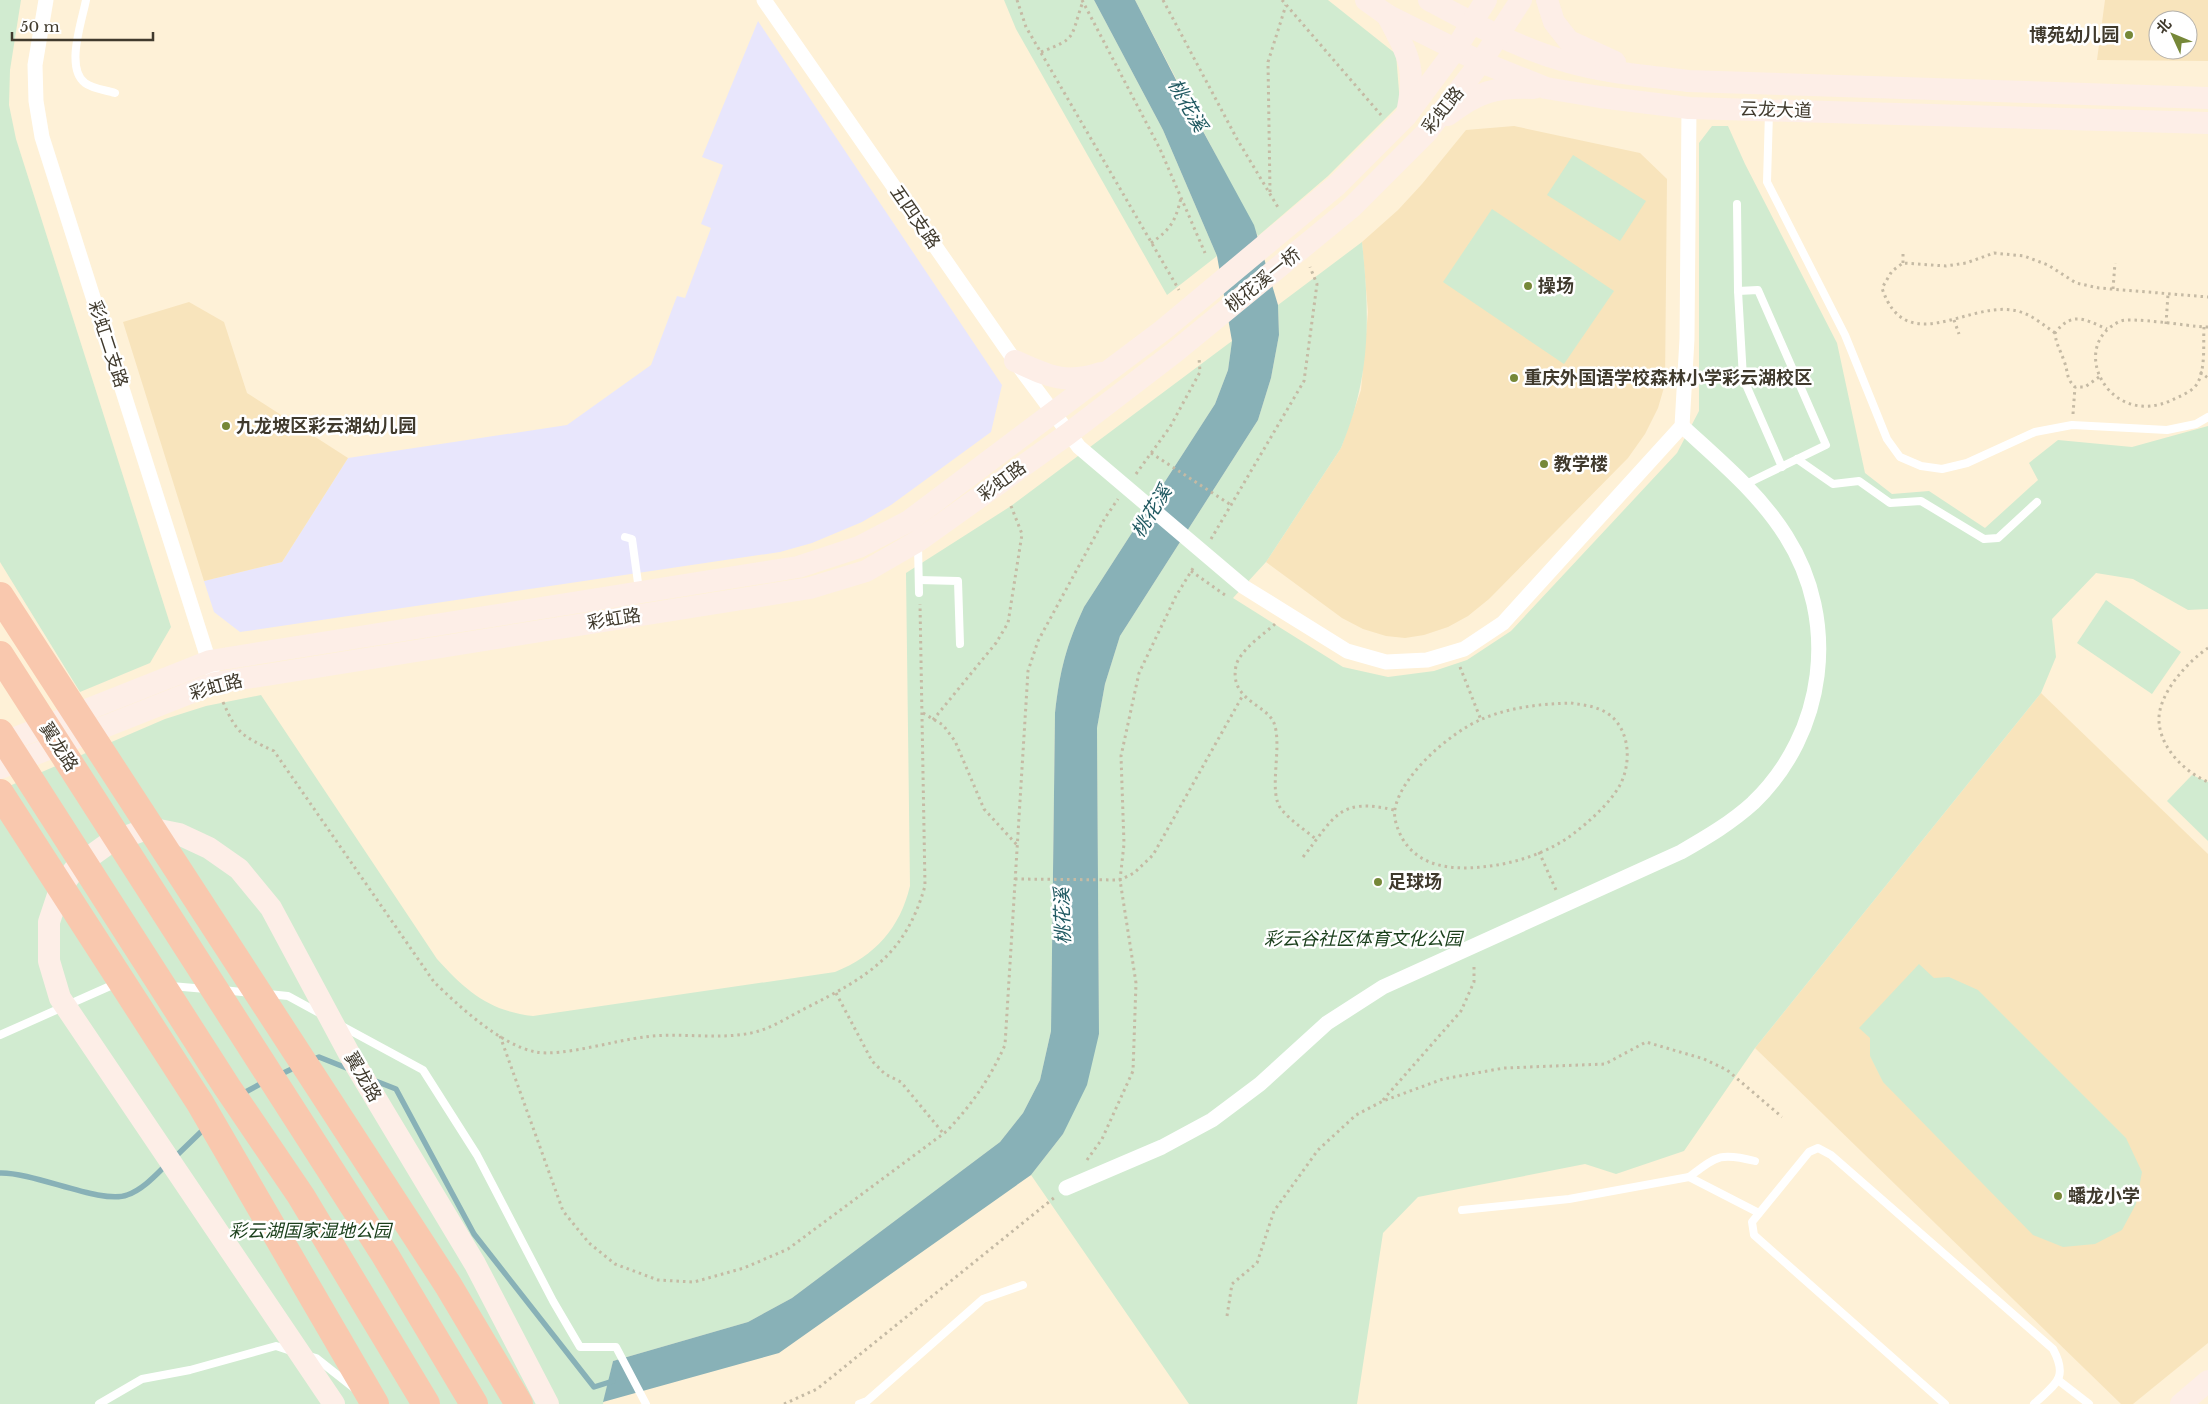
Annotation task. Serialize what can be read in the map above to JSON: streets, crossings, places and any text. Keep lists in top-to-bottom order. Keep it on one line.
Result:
{"streets":{"highway":["翼龙路"],"main road":["彩虹路","云龙大道","桃花溪一桥"],"street":["五四支路","彩虹二支路"]},"crossings":[["彩虹路","云龙大道"],["彩虹路","五四支路"],["彩虹路","桃花溪一桥"],["彩虹路","彩虹二支路"]],"water":["桃花溪"],"parks":["彩云谷社区体育文化公园","彩云湖国家湿地公园"],"places":["博苑幼儿园","操场","重庆外国语学校森林小学彩云湖校区","九龙坡区彩云湖幼儿园","教学楼","足球场","蟠龙小学"],"scale_bar":"50 m","north":"top left"}
